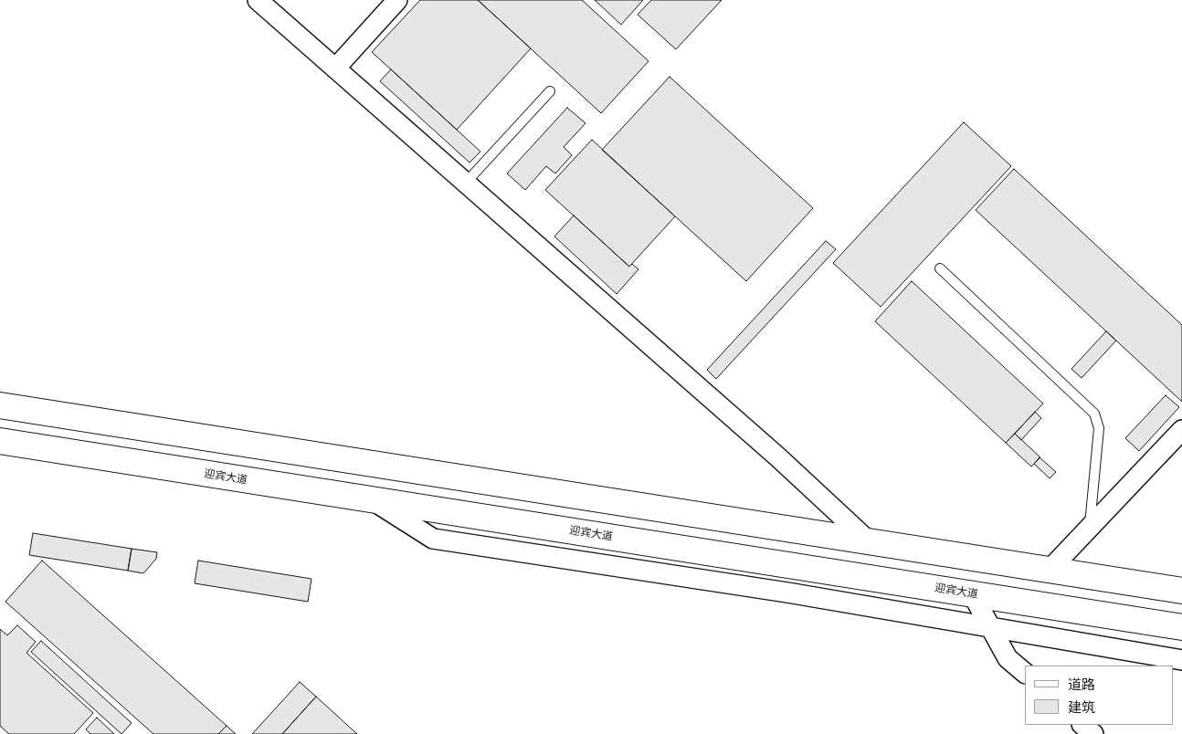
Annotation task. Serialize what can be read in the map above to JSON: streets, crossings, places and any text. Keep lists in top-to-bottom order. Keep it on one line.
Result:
{"streets":{"main road":["迎宾大道"]},"legend":["道路","建筑"]}
